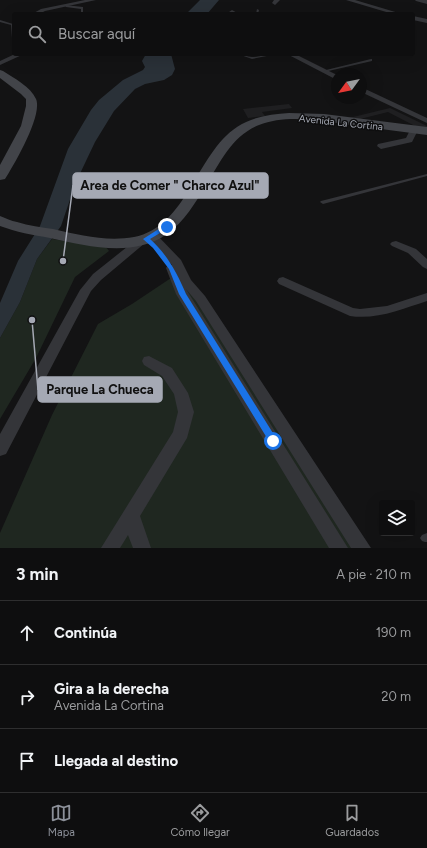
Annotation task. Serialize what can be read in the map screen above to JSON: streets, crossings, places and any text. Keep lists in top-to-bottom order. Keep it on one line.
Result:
{"streets":{"main road":["Avenida La Cortina"]},"places":["Area de Comer \" Charco Azul\"","Parque La Chueca"],"north":"bottom left","page":{"search":"Buscar aquí","heading":["3 min","A pie · 210 m"],"list":[["Continúa","190 m"],["Gira a la derecha","Avenida La Cortina","20 m"],"Llegada al destino"],"nav":["Mapa","Cómo llegar","Guardados"]}}
